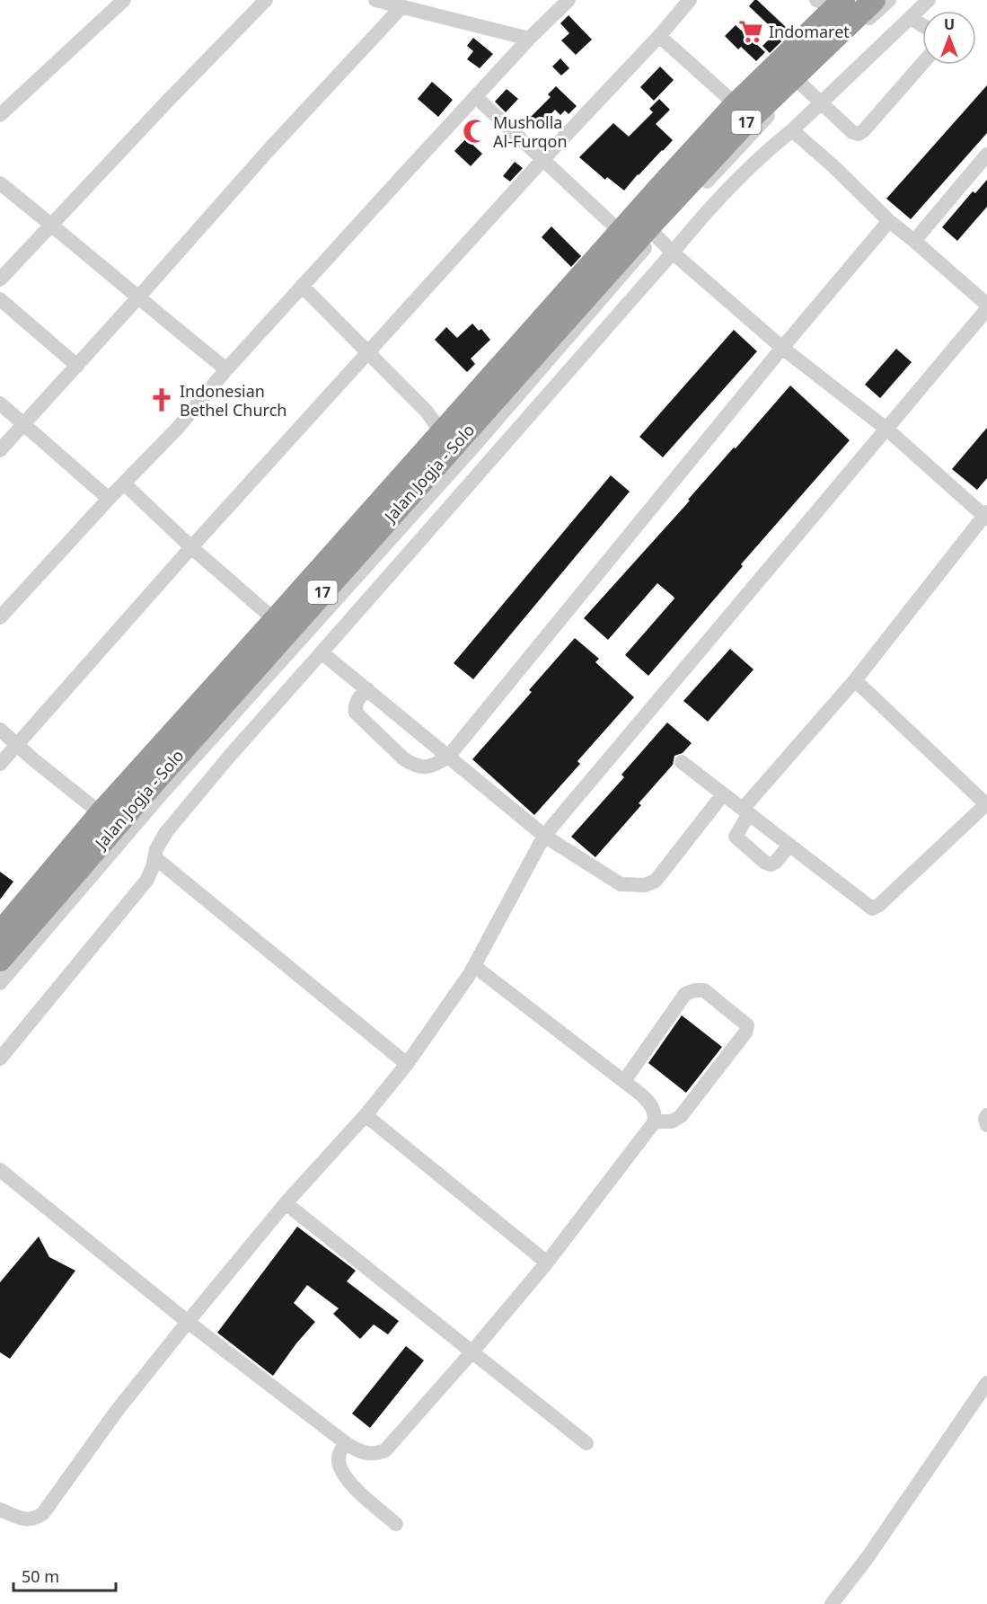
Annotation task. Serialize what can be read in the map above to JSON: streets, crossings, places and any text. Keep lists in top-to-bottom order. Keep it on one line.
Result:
{"streets":{"highway":["17","Jalan Jogja - Solo"]},"places":{"supermarket":["Indomaret"],"mosque":["Musholla Al-Furqon"],"church":["Indonesian Bethel Church"]},"scale_bar":"50 m","north":"top"}
